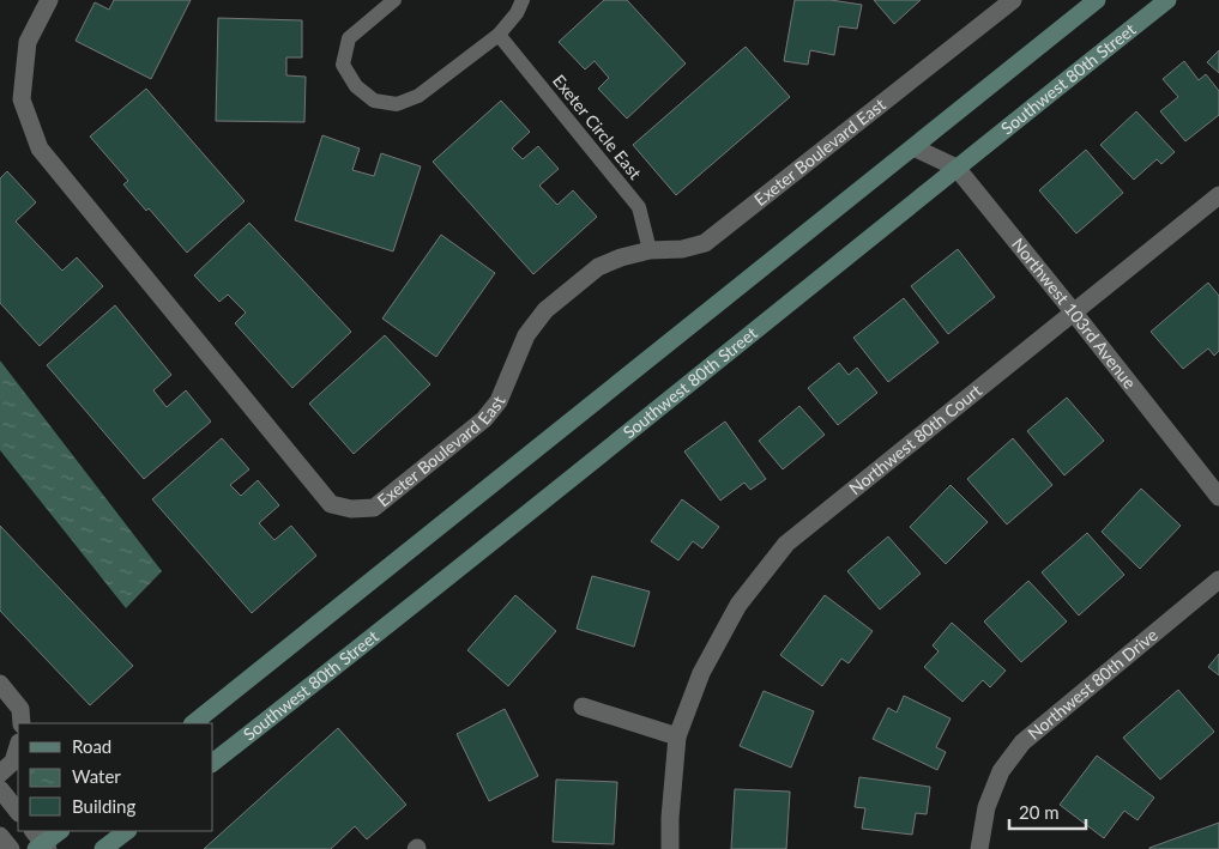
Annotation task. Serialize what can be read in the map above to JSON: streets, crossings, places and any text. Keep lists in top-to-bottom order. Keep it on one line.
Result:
{"streets":{"street":["Southwest 80th Street","Exeter Boulevard East","Northwest 103rd Avenue","Northwest 80th Court","Northwest 80th Drive"],"lane":["Exeter Circle East"]},"crossings":[["Southwest 80th Street","Northwest 103rd Avenue"],["Exeter Circle East","Exeter Boulevard East"],["Northwest 103rd Avenue","Northwest 80th Court"]],"legend":["Road","Water","Building"],"scale_bar":"20 m"}
